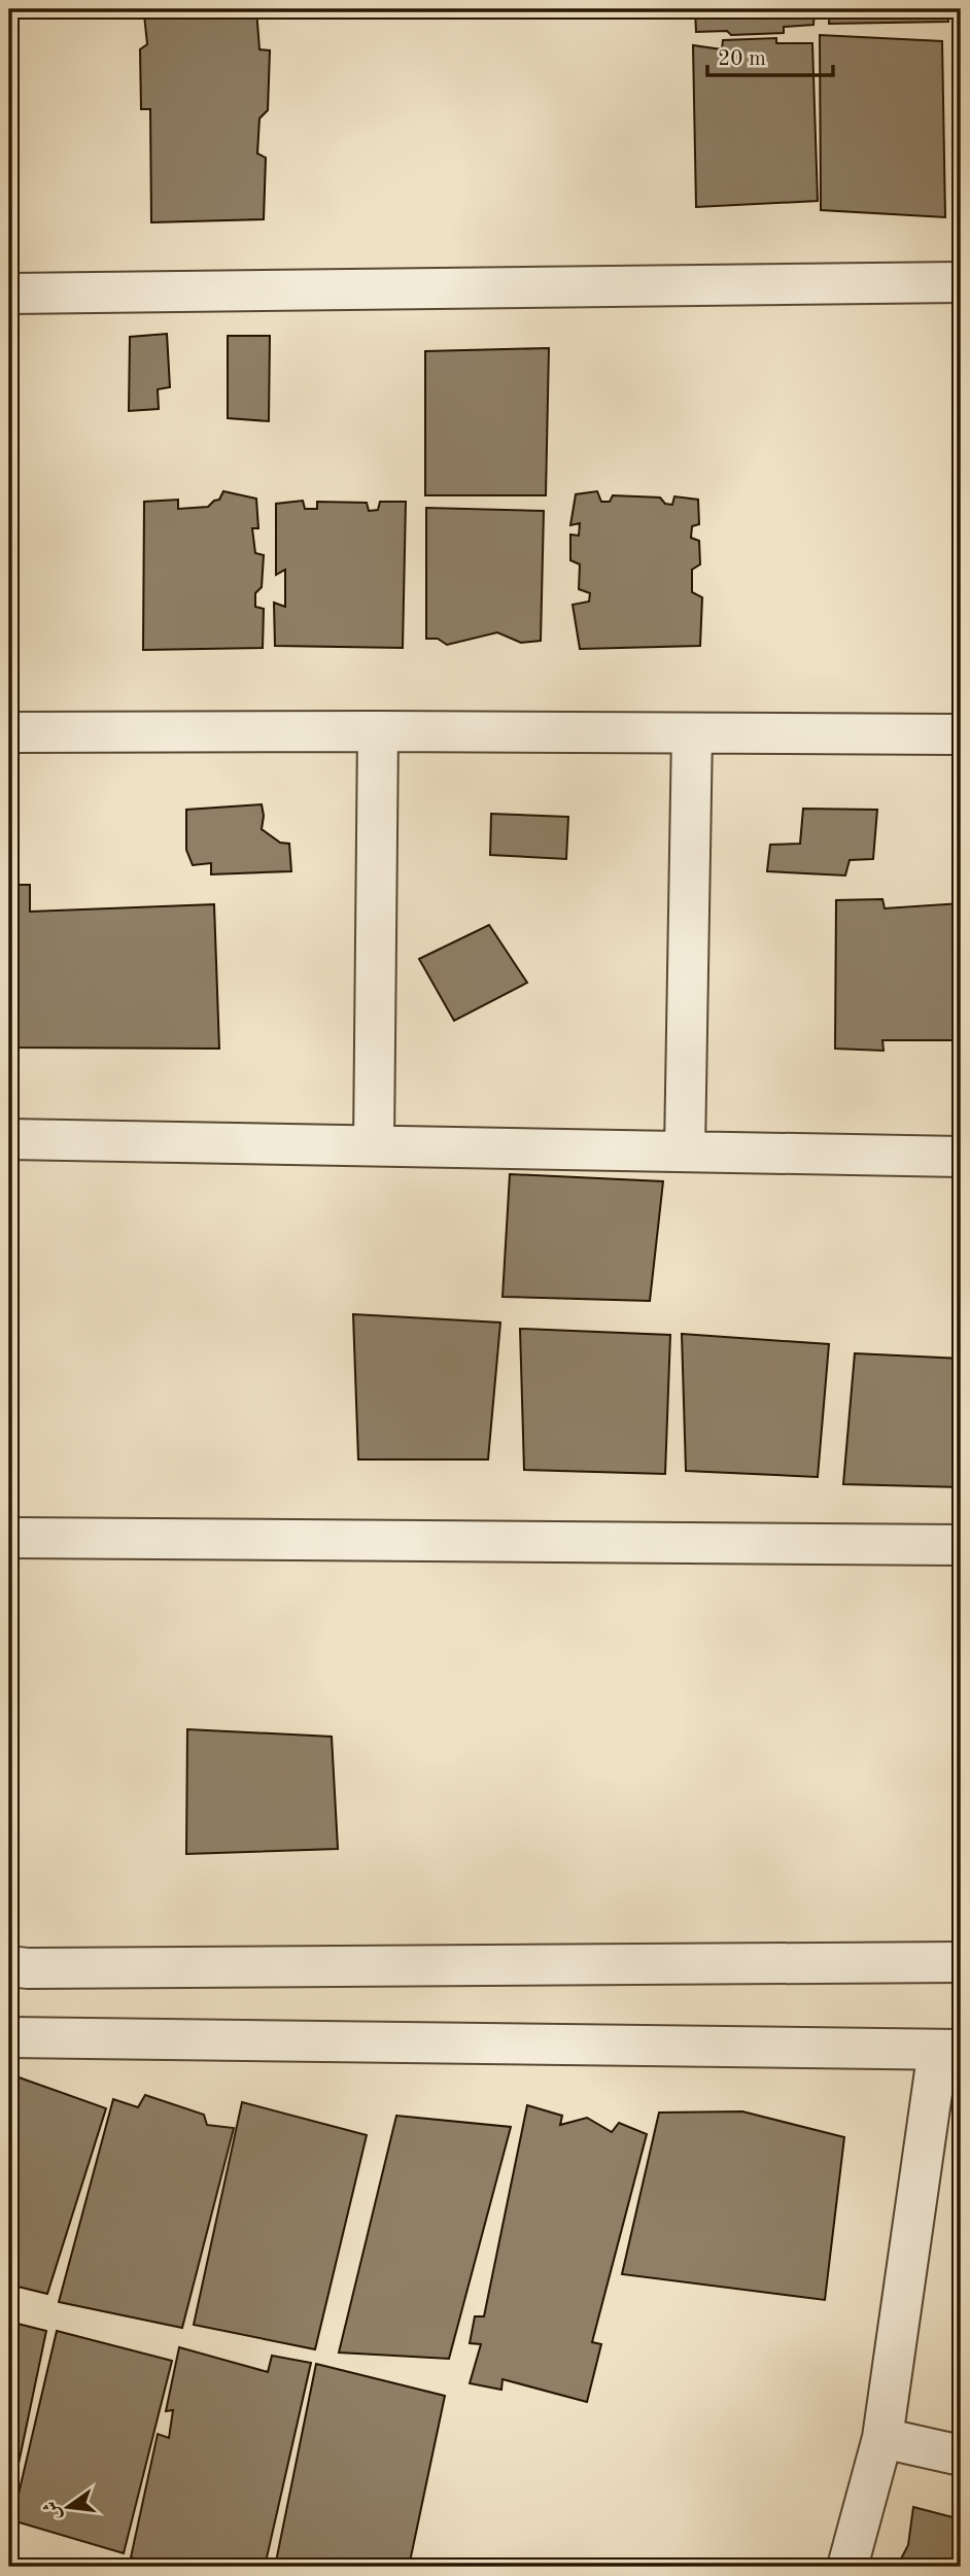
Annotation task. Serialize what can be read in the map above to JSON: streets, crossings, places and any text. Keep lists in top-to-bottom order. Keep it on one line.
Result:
{"scale_bar":"20 m","north":"left"}
